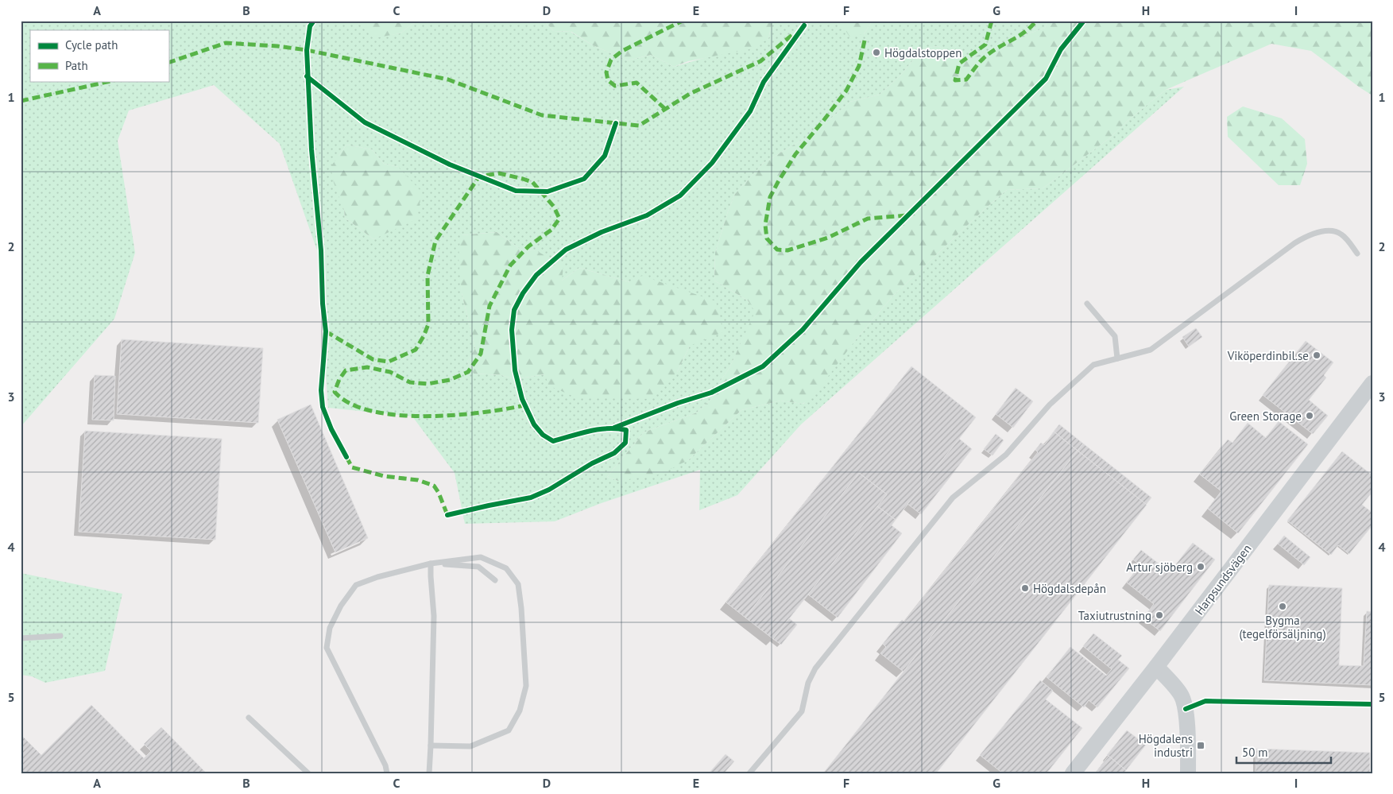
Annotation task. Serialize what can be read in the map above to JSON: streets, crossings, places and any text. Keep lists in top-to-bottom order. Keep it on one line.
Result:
{"streets":{"street":["Harpsundsvägen"]},"places":{"other":["Högdalstoppen","Viköperdinbil.se","Green Storage","Artur sjöberg","Högdalsdepån","Bygma (tegelförsäljning)","Taxiutrustning"],"transit":["Högdalens industri"]},"legend":["Cycle path","Path"],"scale_bar":"50 m","grid":{"columns":["A","B","C","D","E","F","G","H","I"],"rows":["1","2","3","4","5"]}}
